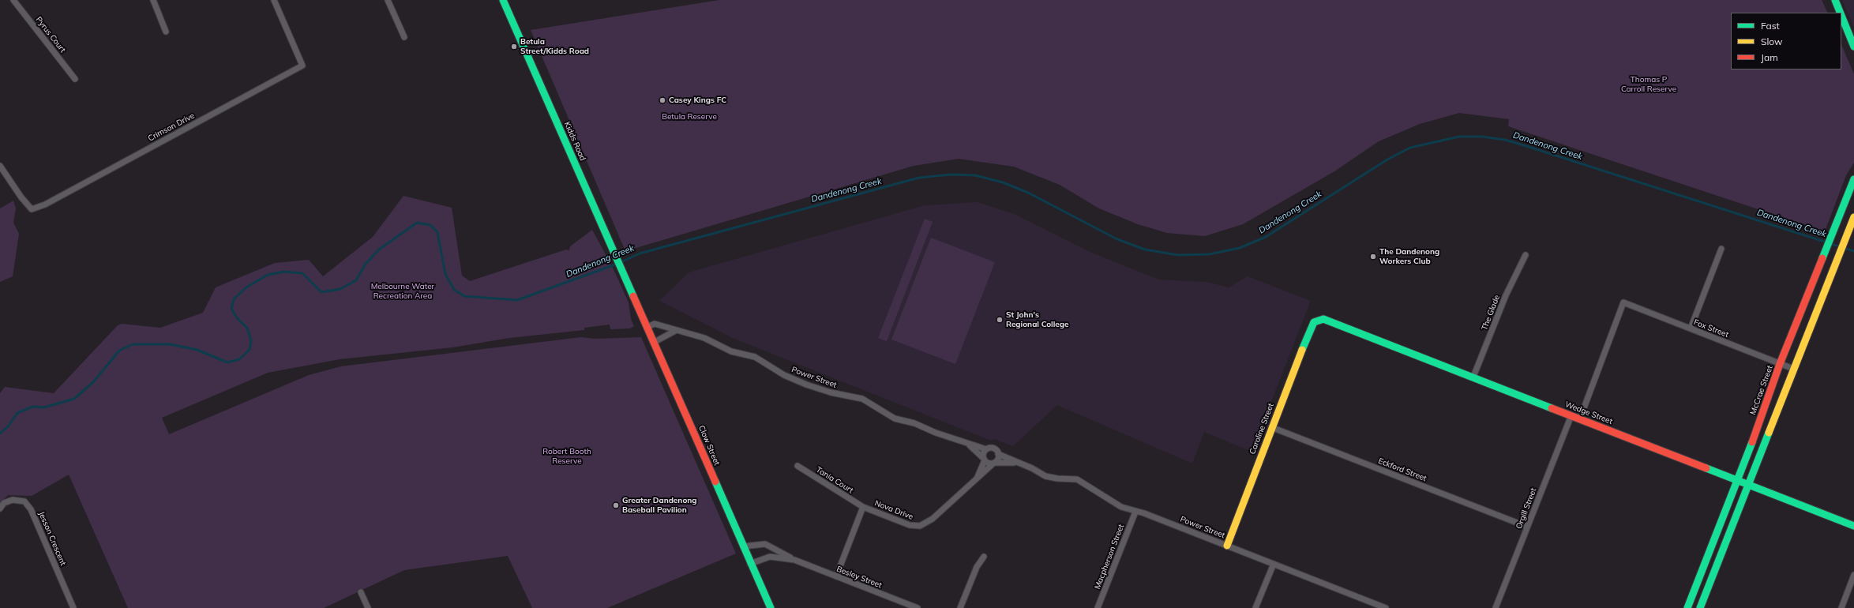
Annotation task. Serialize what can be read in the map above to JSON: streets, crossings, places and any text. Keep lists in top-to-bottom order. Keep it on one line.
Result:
{"streets":{"main road":["Kidds Road","McCrae Street","Wedge Street","Caroline Street","Clow Street"],"street":["Pyrus Court","Crimson Drive","The Glade","Fox Street","Power Street","Eckford Street","Tania Court","Orgill Street","Nova Drive","Jesson Crescent","Macpherson Street","Besley Street"]},"crossings":[["Kidds Road","Clow Street"],["The Glade","Wedge Street"],["Fox Street","McCrae Street"],["Fox Street","Wedge Street"],["Power Street","Caroline Street"],["Power Street","Clow Street"],["Power Street","Nova Drive"],["Power Street","Macpherson Street"],["McCrae Street","Wedge Street"],["Wedge Street","Caroline Street"],["Wedge Street","Orgill Street"],["Caroline Street","Eckford Street"],["Clow Street","Besley Street"],["Eckford Street","Orgill Street"],["Tania Court","Nova Drive"],["Nova Drive","Besley Street"]],"water":["Dandenong Creek"],"parks":["Thomas P Carroll Reserve","Betula Reserve","Melbourne Water Recreation Area","Robert Booth Reserve"],"places":["Betula Street/Kidds Road","Casey Kings FC","The Dandenong Workers Club","St John's Regional College","Greater Dandenong Baseball Pavilion"],"legend":["Fast","Slow","Jam"]}
